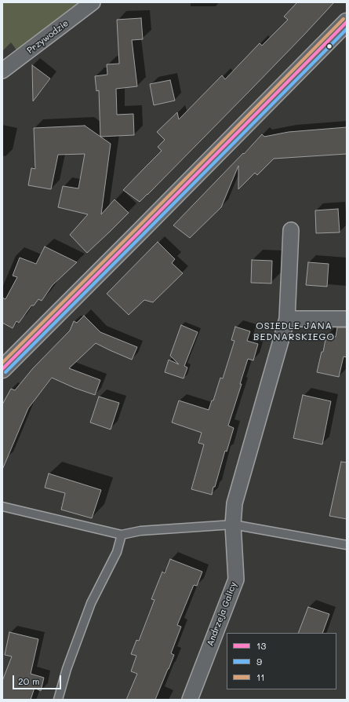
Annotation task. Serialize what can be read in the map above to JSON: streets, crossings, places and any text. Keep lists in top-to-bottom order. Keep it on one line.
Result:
{"streets":{"street":["Przywodzie","Andrzeja Galicy"]},"districts":["OSIEDLE JANA BEDNARSKIEGO"],"lines":["transit line 11","transit line 13","transit line 9"],"legend":["13","9","11"],"scale_bar":"20 m"}
